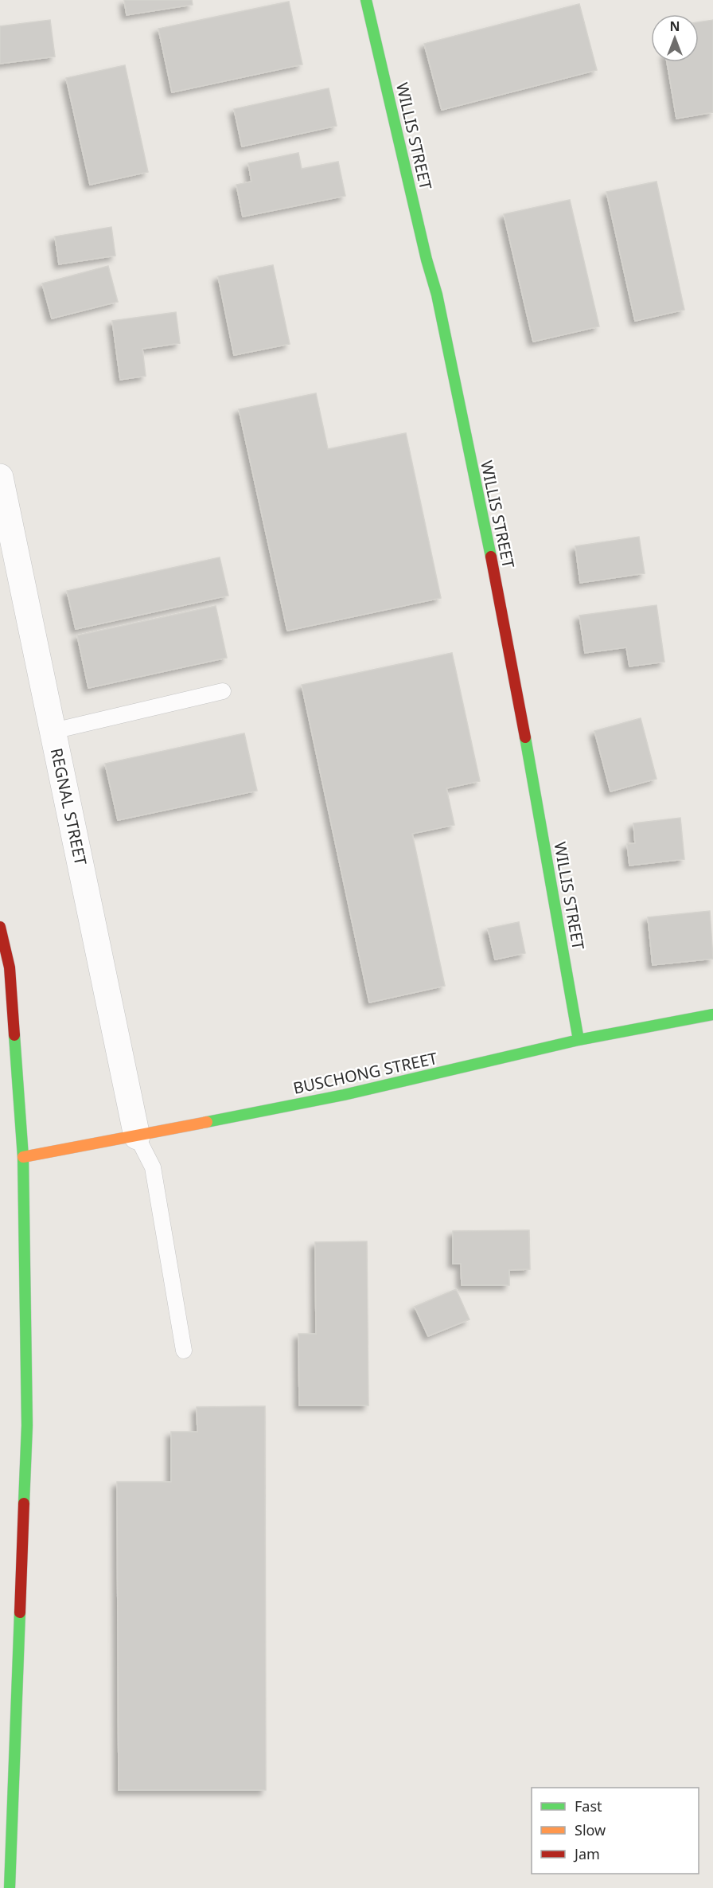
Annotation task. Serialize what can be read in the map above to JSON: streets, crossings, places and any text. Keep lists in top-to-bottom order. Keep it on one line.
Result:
{"streets":{"street":["WILLIS STREET","REGNAL STREET","BUSCHONG STREET"]},"crossings":[["WILLIS STREET","BUSCHONG STREET"],["REGNAL STREET","BUSCHONG STREET"]],"legend":["Fast","Slow","Jam"],"north":"top"}
